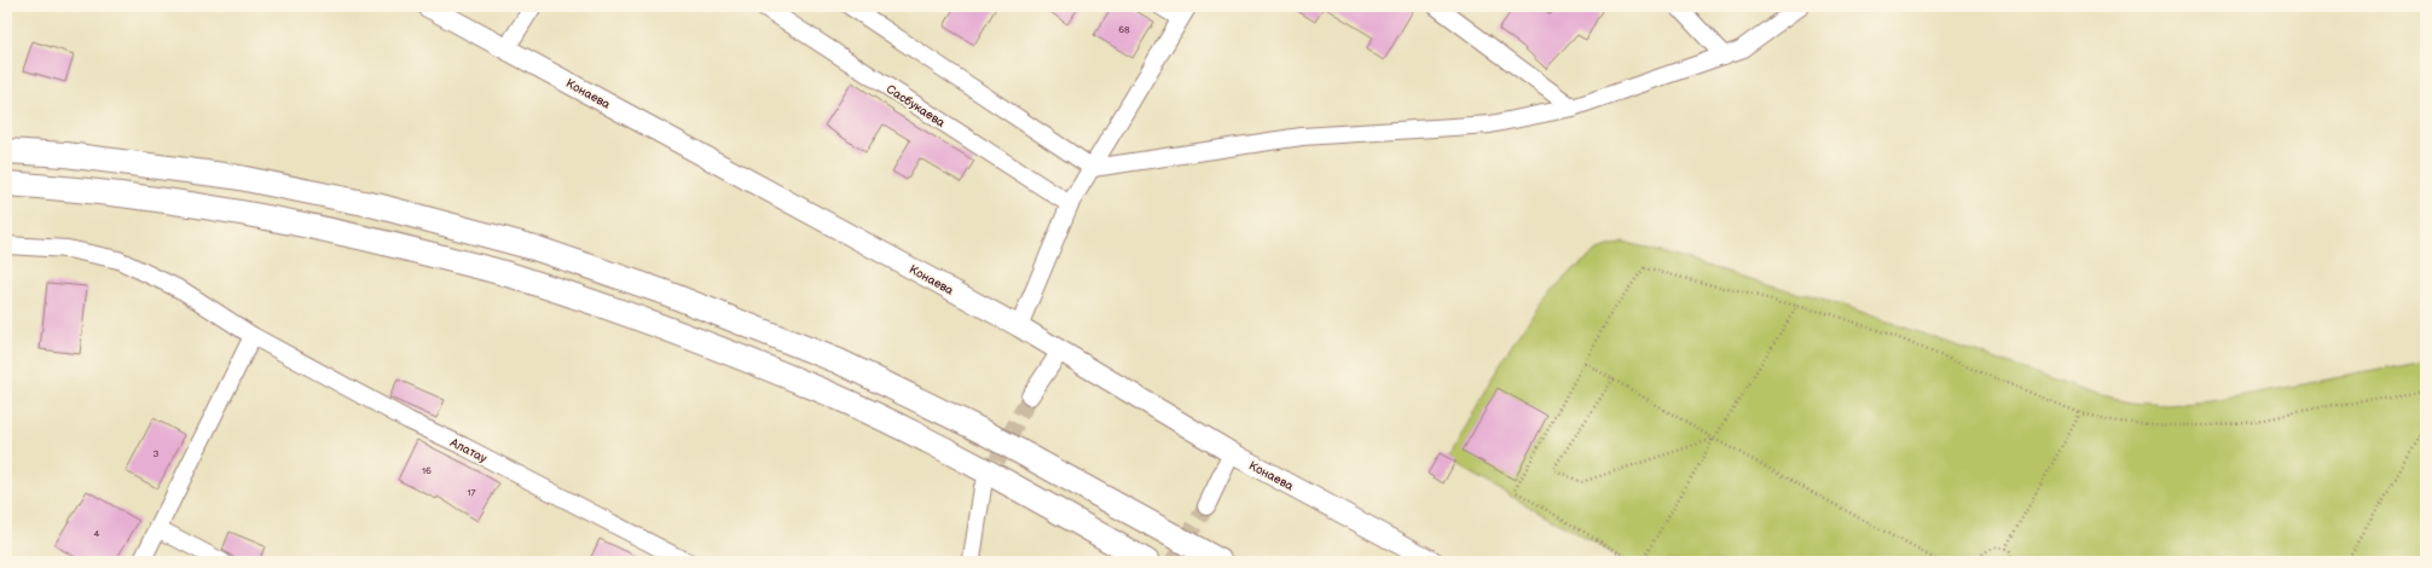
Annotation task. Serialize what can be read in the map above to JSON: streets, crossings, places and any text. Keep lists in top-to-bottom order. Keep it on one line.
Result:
{"streets":{"main road":["Конаева"],"street":["Сасбукаева","Алатау"]},"house_numbers":["68","3","16","17","4"]}
